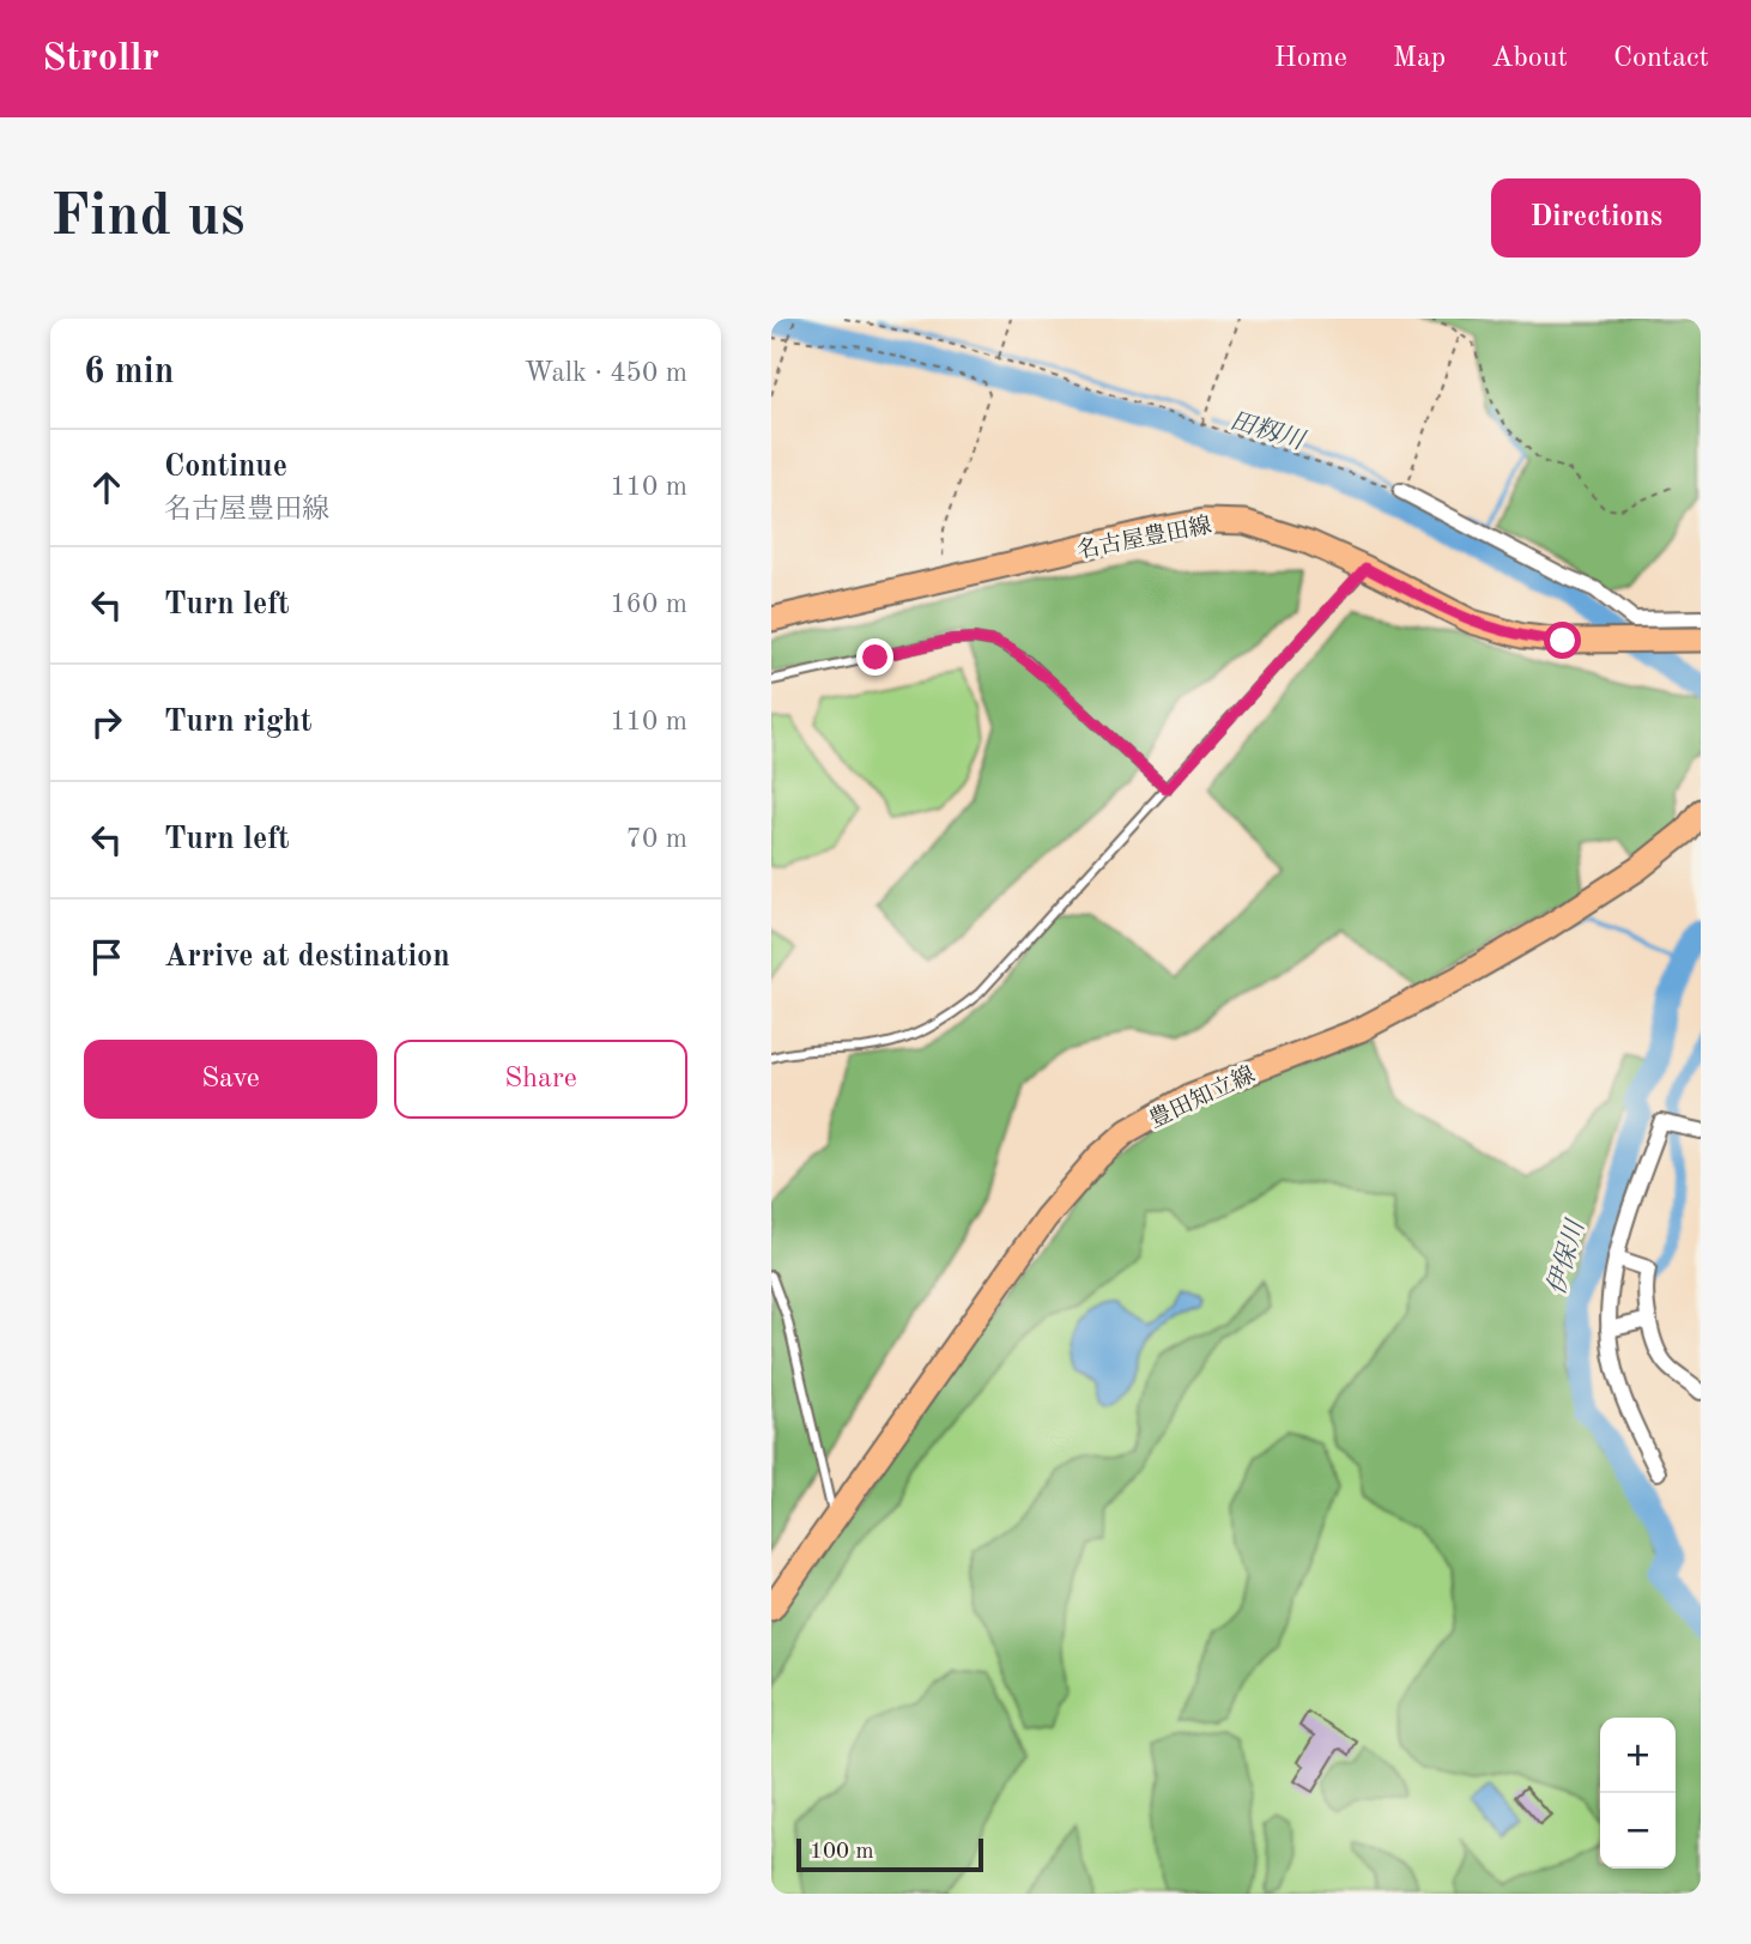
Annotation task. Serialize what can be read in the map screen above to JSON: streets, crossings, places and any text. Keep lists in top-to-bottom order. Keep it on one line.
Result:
{"streets":{"main road":["名古屋豊田線","豊田知立線"]},"water":["田籾川","伊保川"],"scale_bar":"100 m","page":{"header":"Strollr","nav":["Home","Map","About","Contact"],"buttons":["Directions",["Save","Share"]],"title":"Find us","heading":["6 min","Walk · 450 m"],"list":[["Continue","名古屋豊田線","110 m"],["Turn left","160 m"],["Turn right","110 m"],["Turn left","70 m"],"Arrive at destination"],"map_buttons":["+","−"],"scale":"100 m"}}
